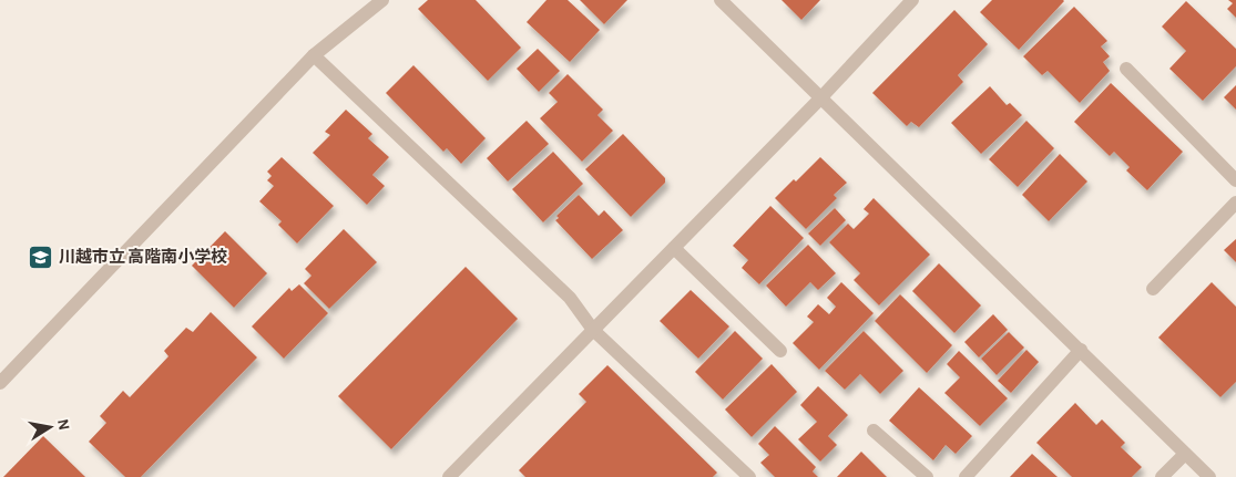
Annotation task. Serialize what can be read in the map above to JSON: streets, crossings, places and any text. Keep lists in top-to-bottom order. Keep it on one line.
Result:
{"places":{"school or university":["川越市立 高階南小学校"]},"north":"right"}
